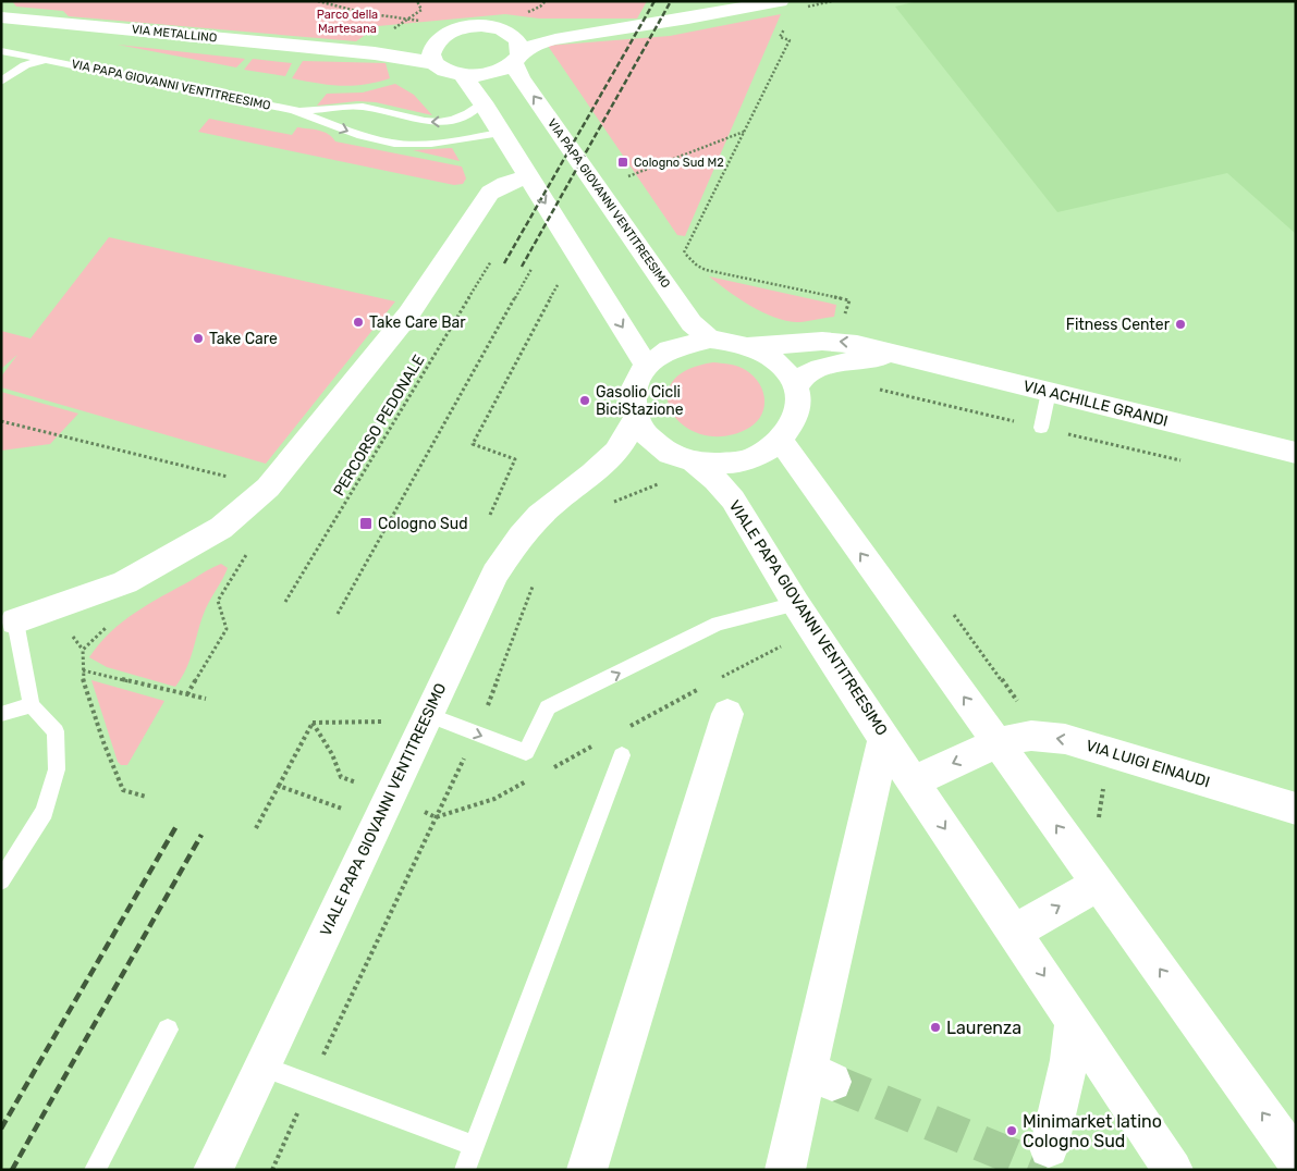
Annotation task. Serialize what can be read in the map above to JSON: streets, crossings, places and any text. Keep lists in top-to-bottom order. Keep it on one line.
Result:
{"streets":{"street":["VIA METALLINO","VIA PAPA GIOVANNI VENTITREESIMO","VIA ACHILLE GRANDI","VIALE PAPA GIOVANNI VENTITREESIMO","VIA LUIGI EINAUDI"],"path":["PERCORSO PEDONALE"]},"crossings":[["VIA METALLINO","VIA PAPA GIOVANNI VENTITREESIMO"],["VIA PAPA GIOVANNI VENTITREESIMO","VIA ACHILLE GRANDI"],["VIA PAPA GIOVANNI VENTITREESIMO","VIALE PAPA GIOVANNI VENTITREESIMO"],["VIA ACHILLE GRANDI","VIALE PAPA GIOVANNI VENTITREESIMO"]],"one_way":["VIA LUIGI EINAUDI"],"parks":["Parco della Martesana"],"places":{"transit":["Cologno Sud M2","Cologno Sud"],"other":["Take Care Bar","Fitness Center","Take Care","Gasolio Cicli BiciStazione","Laurenza","Minimarket latino Cologno Sud"]}}
